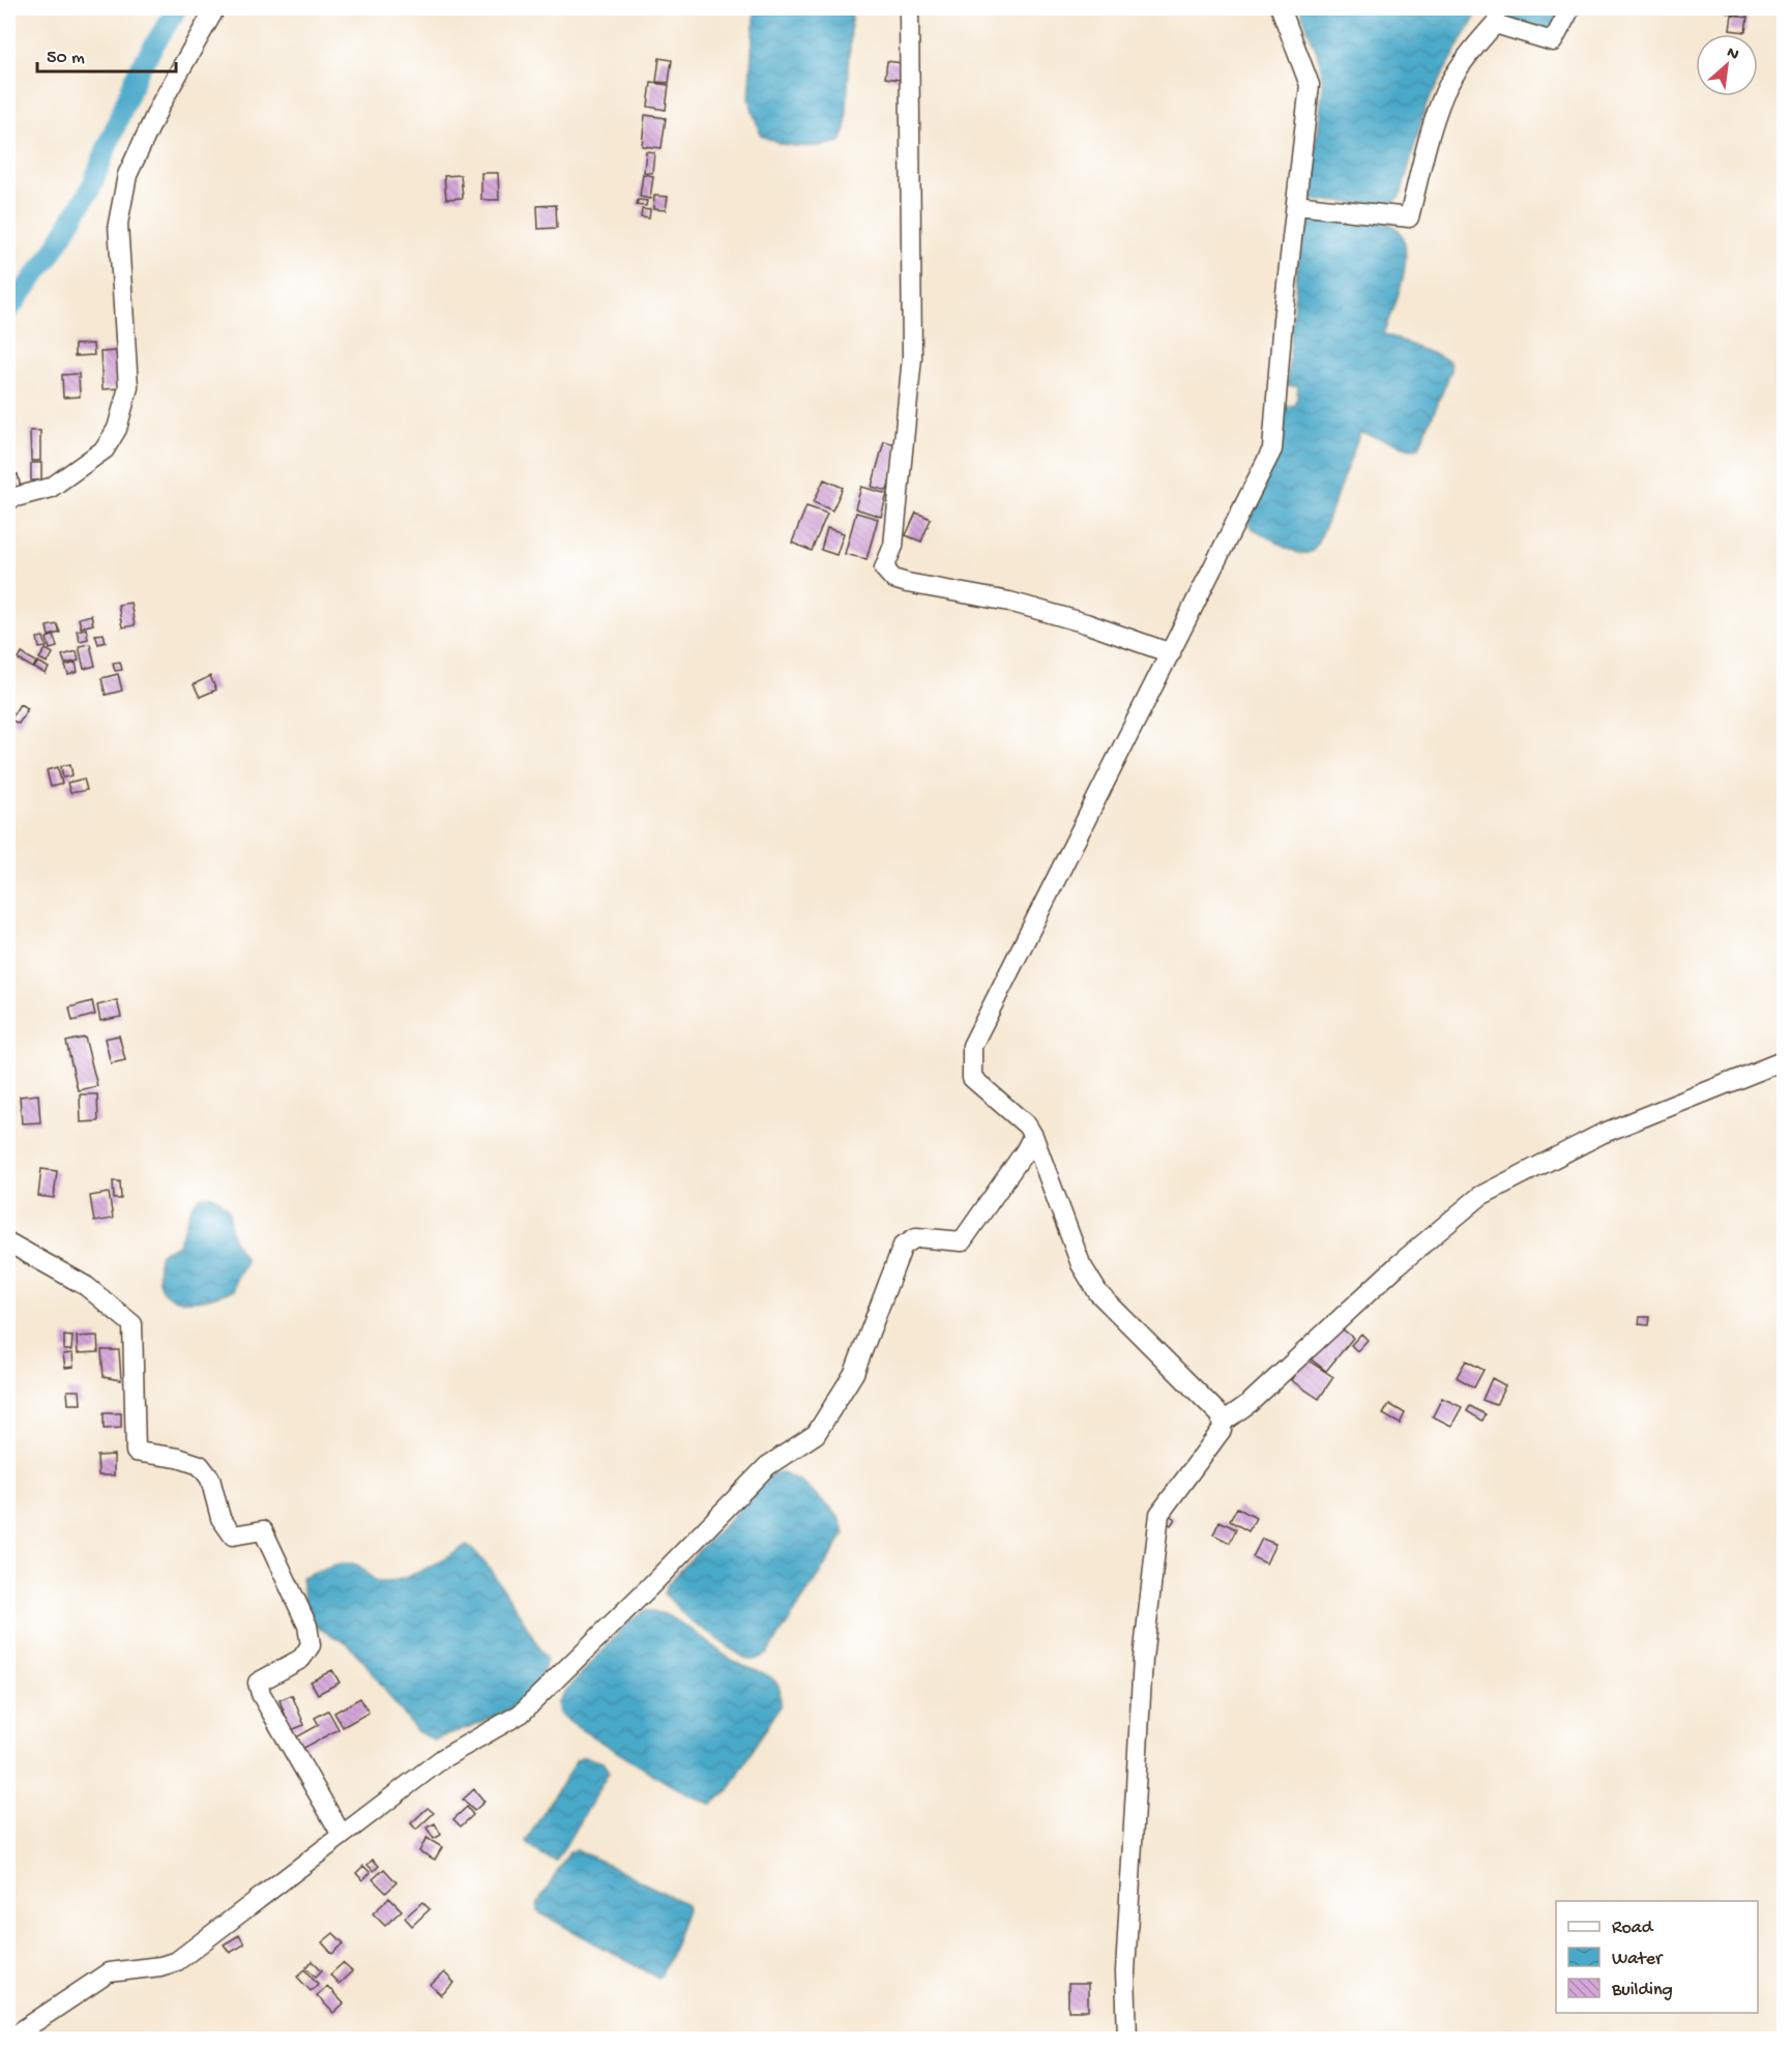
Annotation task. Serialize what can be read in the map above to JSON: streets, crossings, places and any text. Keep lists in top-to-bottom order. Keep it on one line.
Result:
{"legend":["Road","Water","Building"],"scale_bar":"50 m","north":"top right"}
